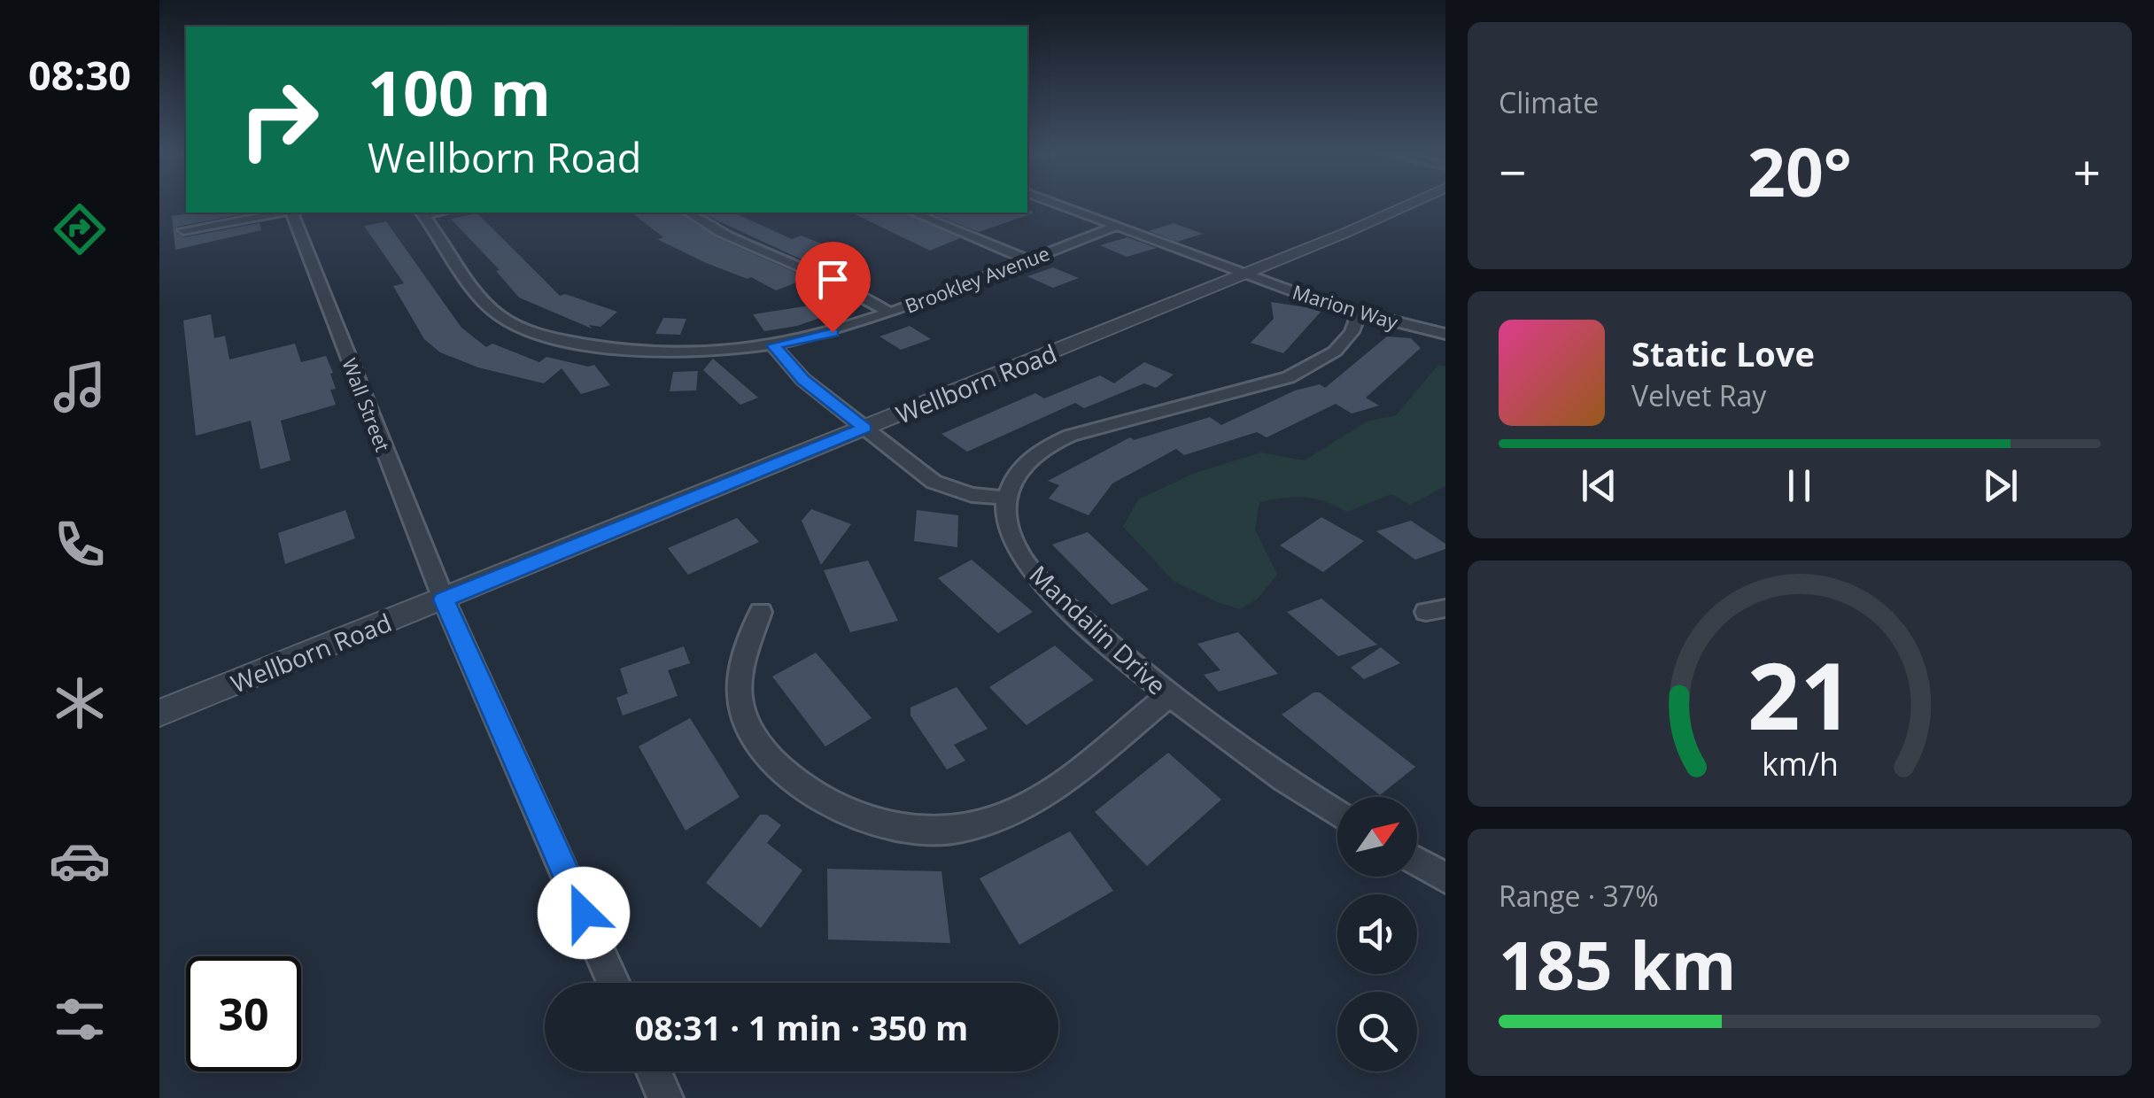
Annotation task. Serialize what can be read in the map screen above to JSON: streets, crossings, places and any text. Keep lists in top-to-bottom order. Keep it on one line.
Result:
{"streets":{"street":["Brookley Avenue","Marion Way","Wellborn Road","Wall Street","Mandalin Drive"]},"crossings":[["Brookley Avenue","Marion Way"],["Marion Way","Wellborn Road"],["Wellborn Road","Wall Street"]],"north":"top right","page":{"tabs":"08:30","tile":["Climate",["Range · 37%","185 km"]],"turn":["100 m","Wellborn Road"],"heat":["−","20°","+"],"song":["Static Love","Velvet Ray"],"limit":"30","trip":"08:31 · 1 min · 350 m","gauge":["21","km/h"]}}
